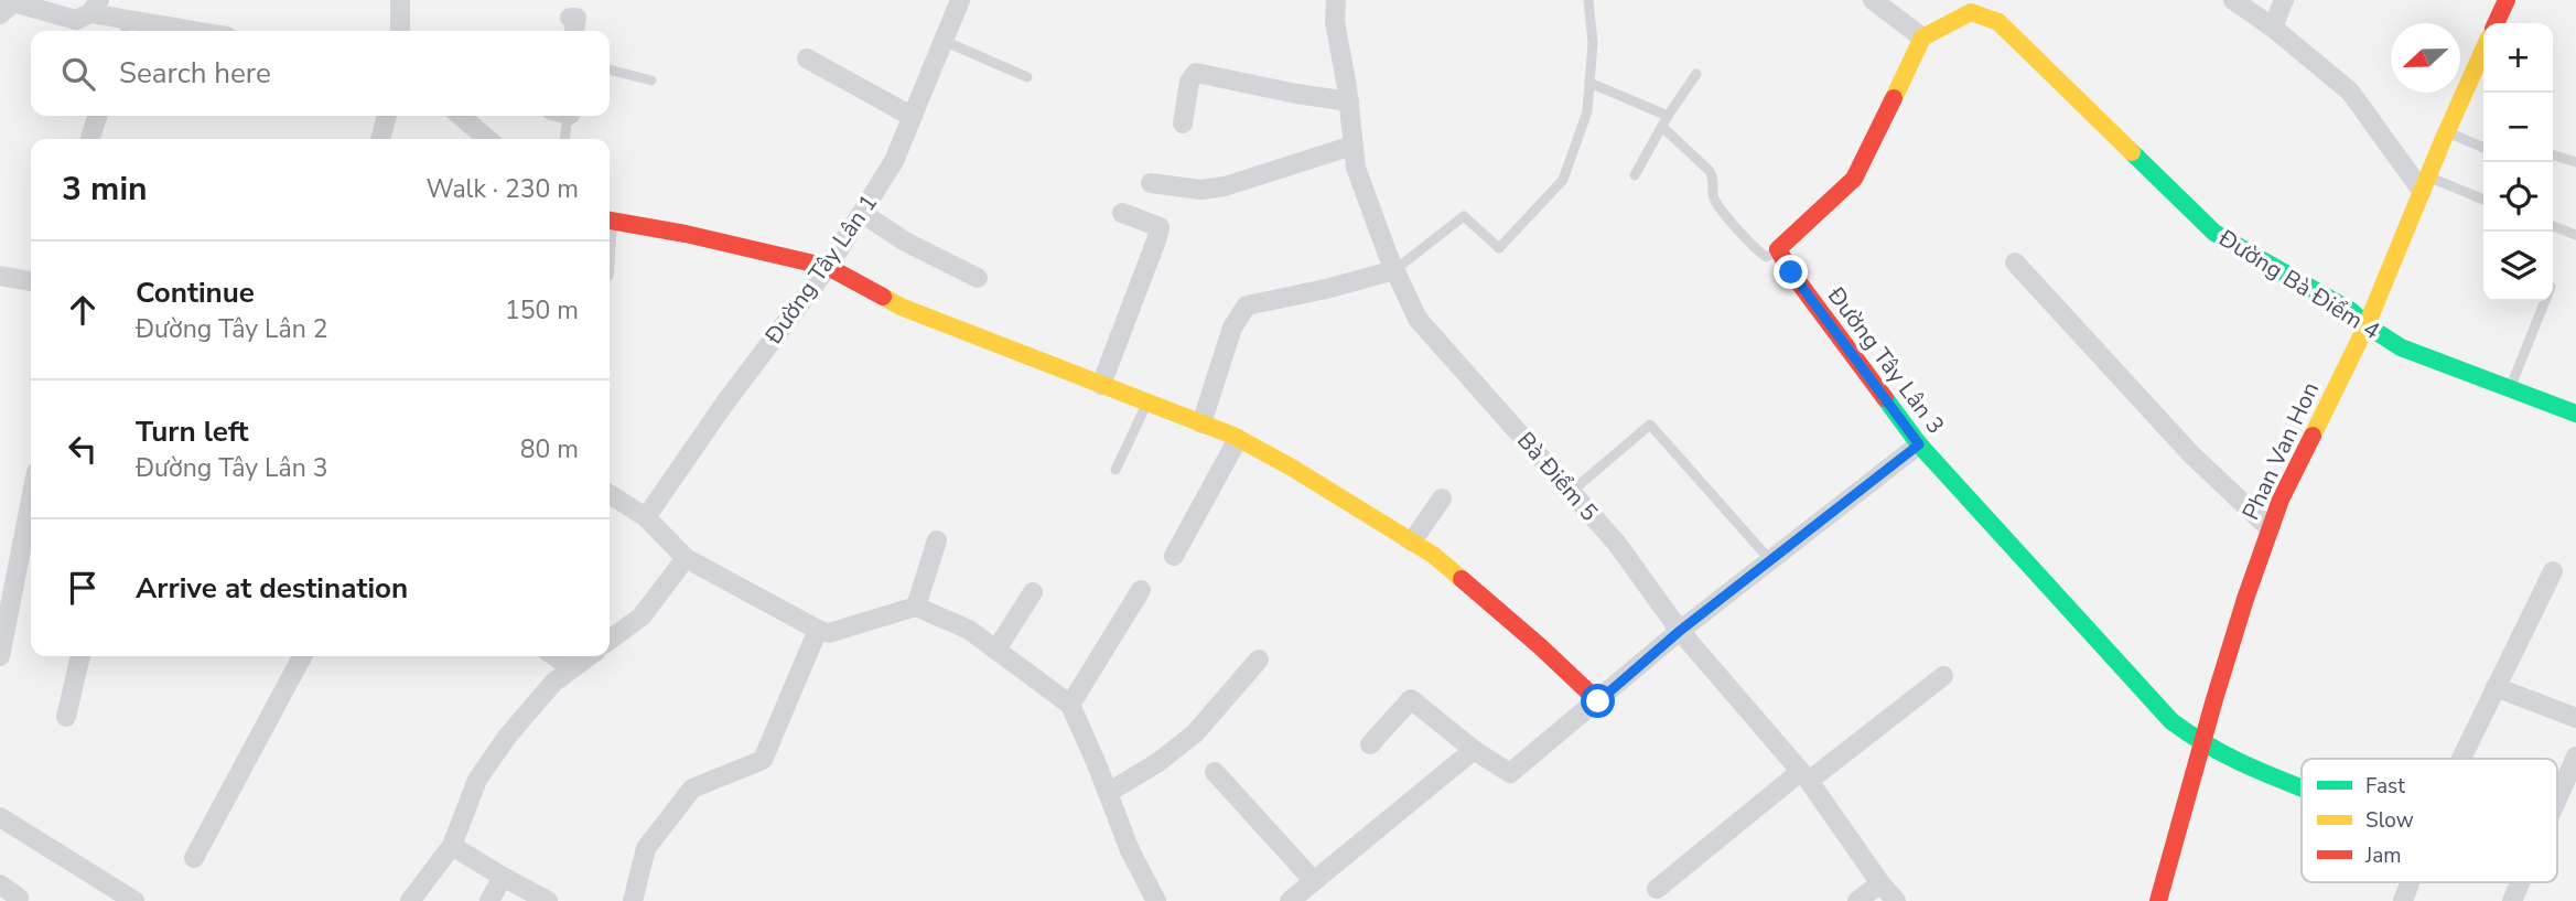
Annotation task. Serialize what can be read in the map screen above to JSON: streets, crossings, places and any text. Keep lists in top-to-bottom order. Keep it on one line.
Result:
{"streets":{"street":["Đường Tây Lân 1","Đường Bà Điểm 4","Đường Tây Lân 3","Phan Van Hon","Bà Điểm 5"]},"crossings":[["Đường Bà Điểm 4","Phan Van Hon"],["Đường Tây Lân 3","Phan Van Hon"]],"legend":["Fast","Slow","Jam"],"north":"left","page":{"map_buttons":["+","−"],"search":"Search here","heading":["3 min","Walk · 230 m"],"list":[["Continue","Đường Tây Lân 2","150 m"],["Turn left","Đường Tây Lân 3","80 m"],"Arrive at destination"]}}
